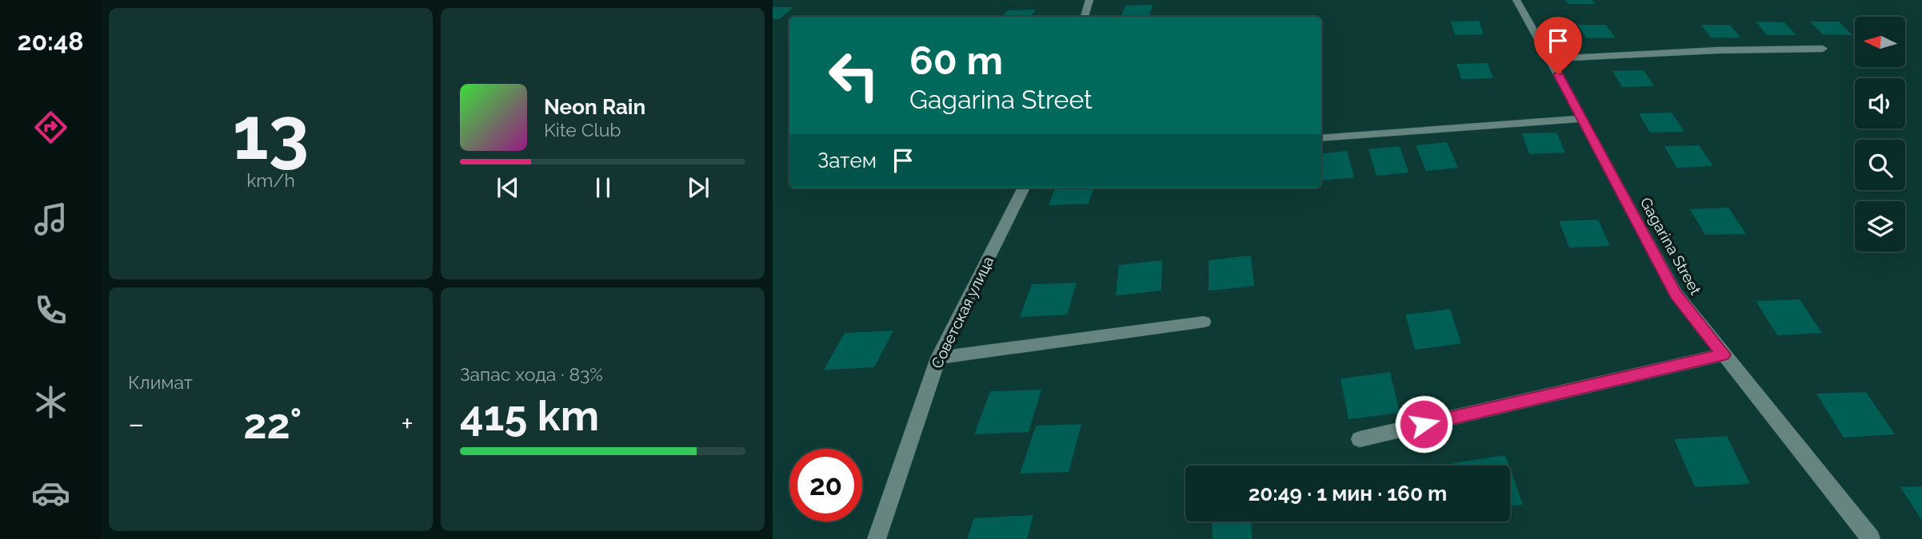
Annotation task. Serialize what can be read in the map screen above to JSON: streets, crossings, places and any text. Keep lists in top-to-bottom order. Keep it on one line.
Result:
{"streets":{"street":["Gagarina Street","Советская улица"]},"north":"left","page":{"tabs":"20:48","tile":[["13","km/h"],"Климат",["Запас хода · 83%","415 km"]],"turn":["60 m","Gagarina Street"],"song":["Neon Rain","Kite Club"],"then":"Затем","heat":["−","22°","+"],"limit":"20","trip":"20:49 · 1 мин · 160 m"}}
